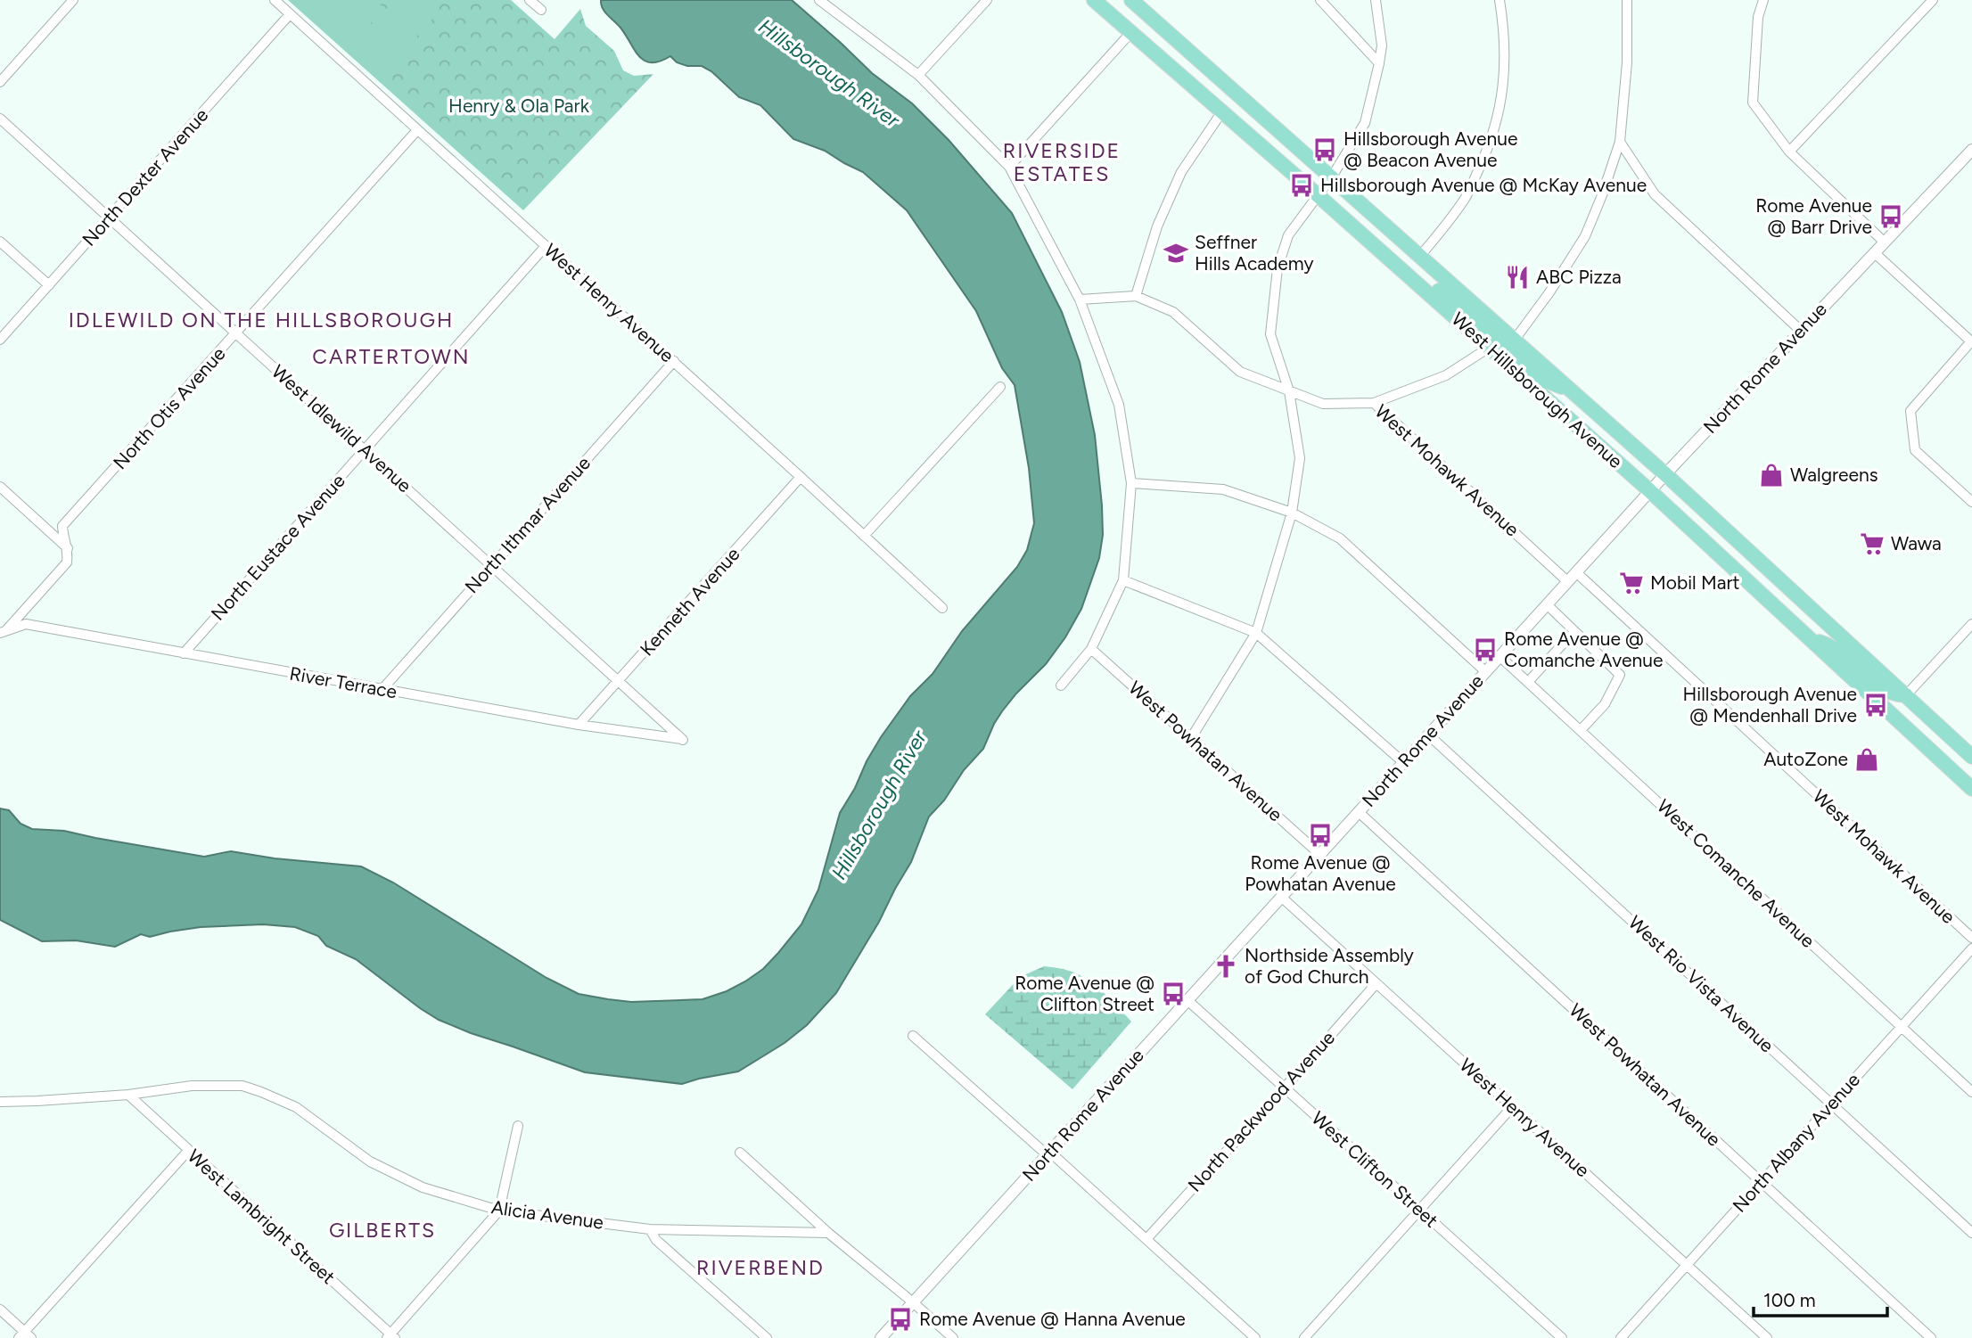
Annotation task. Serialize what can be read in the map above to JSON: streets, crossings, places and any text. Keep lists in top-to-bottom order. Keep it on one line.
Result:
{"streets":{"main road":["West Hillsborough Avenue"],"street":["North Dexter Avenue","West Henry Avenue","North Rome Avenue","North Otis Avenue","West Idlewild Avenue","West Mohawk Avenue","North Ithmar Avenue","North Eustace Avenue","Kenneth Avenue","River Terrace","West Powhatan Avenue","West Comanche Avenue","West Rio Vista Avenue","North Packwood Avenue","North Albany Avenue","West Clifton Street","Alicia Avenue","West Lambright Street"]},"crossings":[["North Dexter Avenue","West Henry Avenue"],["North Dexter Avenue","West Idlewild Avenue"],["West Henry Avenue","North Rome Avenue"],["West Henry Avenue","North Otis Avenue"],["West Henry Avenue","North Ithmar Avenue"],["West Henry Avenue","North Eustace Avenue"],["West Henry Avenue","Kenneth Avenue"],["West Henry Avenue","North Packwood Avenue"],["West Henry Avenue","North Albany Avenue"],["North Rome Avenue","West Hillsborough Avenue"],["North Rome Avenue","West Mohawk Avenue"],["North Rome Avenue","West Powhatan Avenue"],["North Rome Avenue","West Comanche Avenue"],["North Rome Avenue","West Rio Vista Avenue"],["North Rome Avenue","West Clifton Street"],["North Otis Avenue","West Idlewild Avenue"],["North Otis Avenue","River Terrace"],["West Idlewild Avenue","North Ithmar Avenue"],["West Idlewild Avenue","North Eustace Avenue"],["West Idlewild Avenue","Kenneth Avenue"],["West Idlewild Avenue","River Terrace"],["North Ithmar Avenue","River Terrace"],["North Eustace Avenue","River Terrace"],["Kenneth Avenue","River Terrace"],["West Powhatan Avenue","North Albany Avenue"],["West Comanche Avenue","North Albany Avenue"],["West Rio Vista Avenue","North Albany Avenue"],["North Packwood Avenue","West Clifton Street"],["Alicia Avenue","West Lambright Street"]],"districts":["RIVERSIDE ESTATES","IDLEWILD ON THE HILLSBOROUGH","CARTERTOWN","GILBERTS","RIVERBEND"],"water":["Hillsborough River"],"parks":["Henry & Ola Park"],"places":{"bus stop":["Hillsborough Avenue @ Beacon Avenue","Hillsborough Avenue @ McKay Avenue","Rome Avenue @ Barr Drive","Rome Avenue @ Comanche Avenue","Hillsborough Avenue @ Mendenhall Drive","Rome Avenue @ Powhatan Avenue","Rome Avenue @ Clifton Street","Rome Avenue @ Hanna Avenue"],"school or university":["Seffner Hills Academy"],"restaurant":["ABC Pizza"],"shop":["Walgreens","AutoZone"],"supermarket":["Wawa","Mobil Mart"],"church":["Northside Assembly of God Church"]},"scale_bar":"100 m"}
